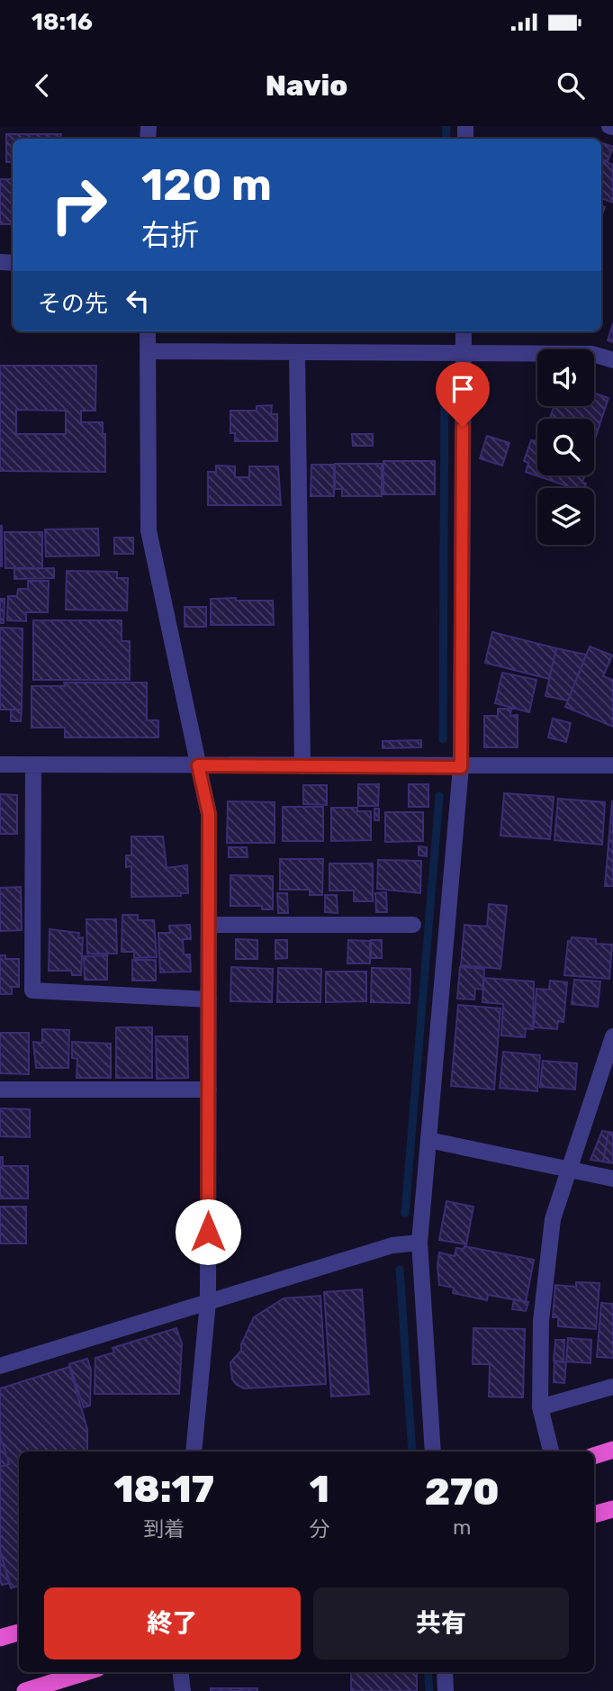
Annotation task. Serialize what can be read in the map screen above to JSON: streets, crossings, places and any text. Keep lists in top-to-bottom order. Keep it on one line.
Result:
{"page":{"status":"18:16","header":"Navio","turn":["120 m","右折"],"then":"その先","eta":["18:17","到着","1","分","270","m"],"buttons":["終了","共有"]}}
